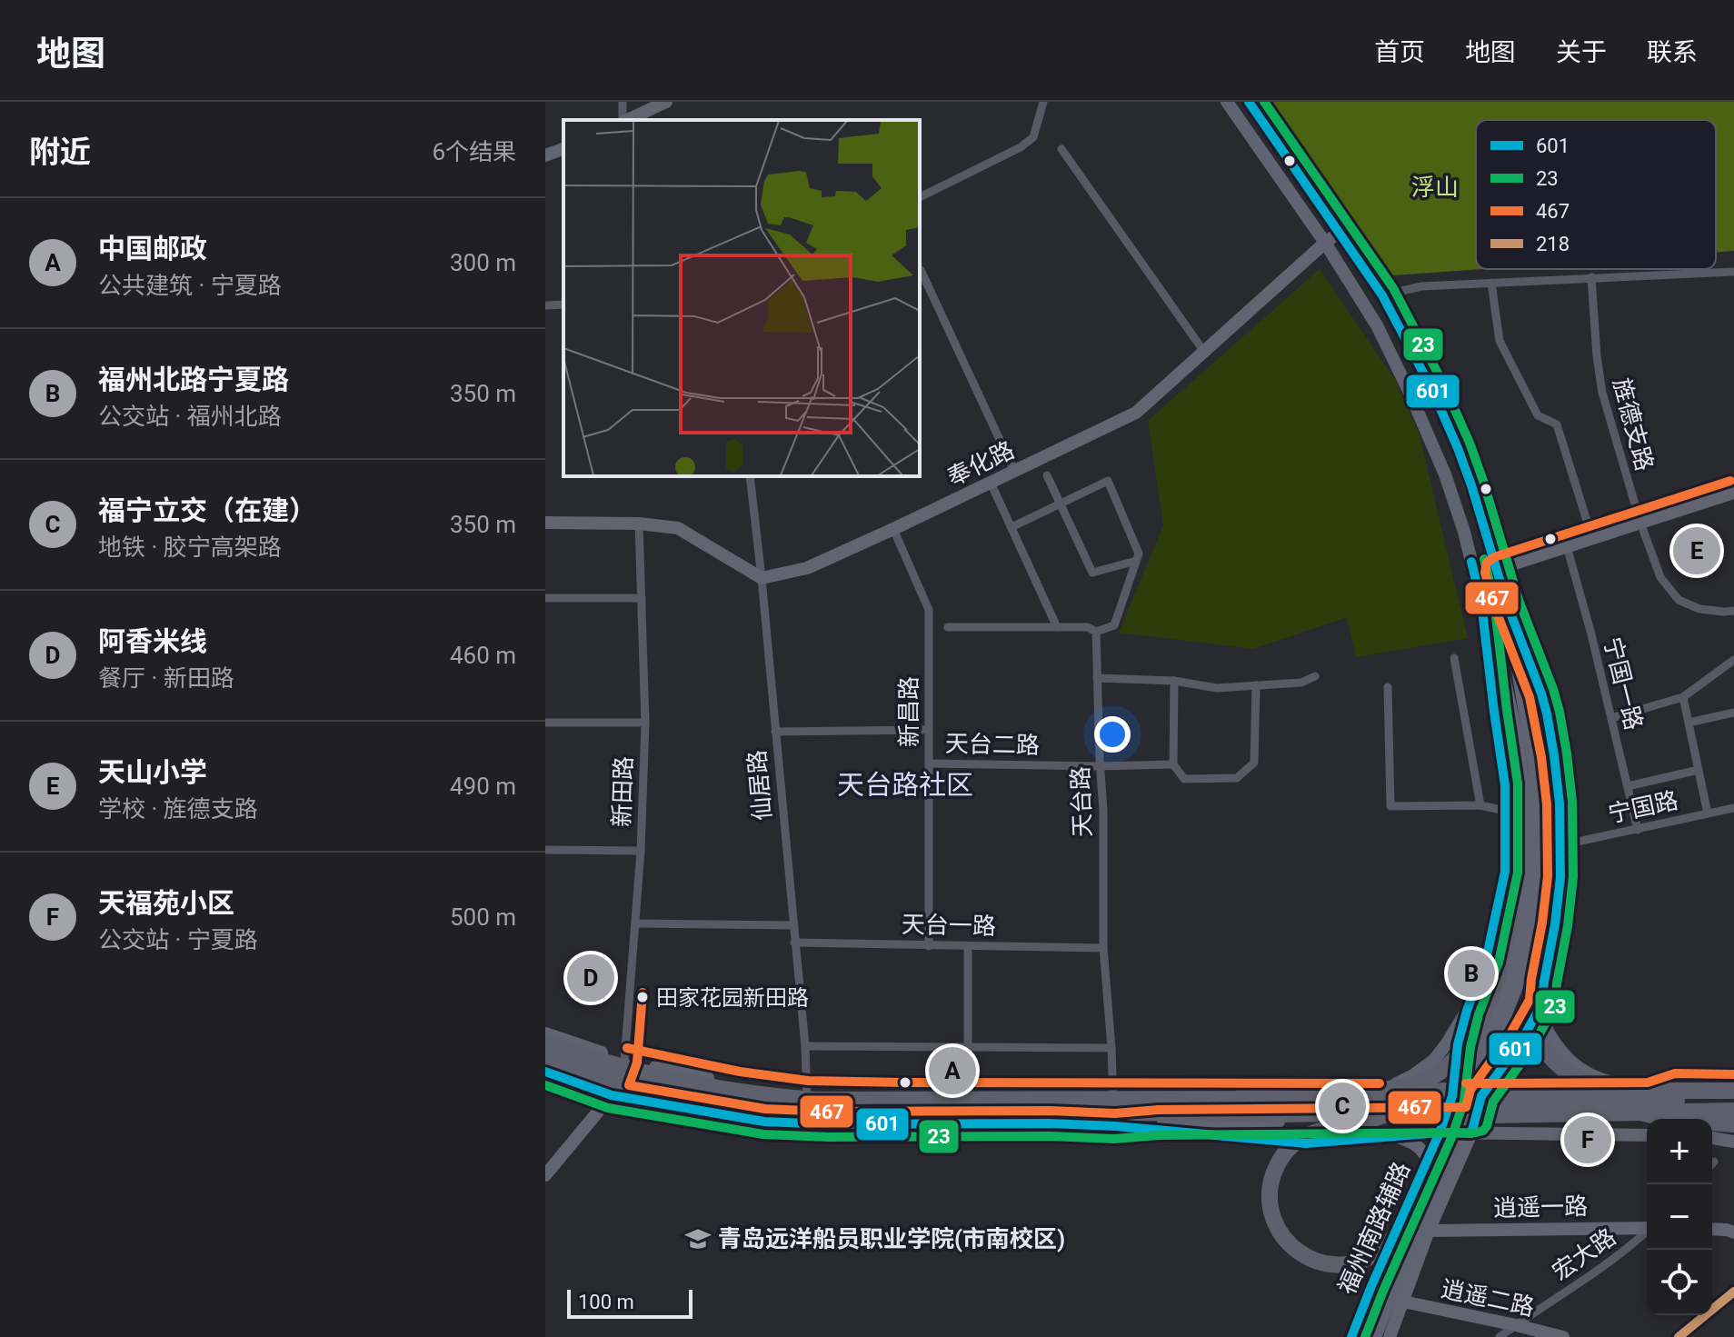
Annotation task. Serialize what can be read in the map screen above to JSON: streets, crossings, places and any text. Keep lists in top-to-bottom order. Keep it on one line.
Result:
{"streets":{"street":["旌德支路","奉化路","宁国一路","新昌路","天台二路","仙居路","新田路","天台路","宁国路","天台一路","逍遥一路","福州南路辅路","宏大路","逍遥二路"]},"crossings":[["奉化路","新昌路"],["奉化路","仙居路"],["宁国一路","宁国路"],["新昌路","天台二路"],["新昌路","天台一路"],["天台二路","仙居路"],["天台二路","天台路"],["仙居路","天台一路"],["天台路","天台一路"],["逍遥一路","福州南路辅路"],["福州南路辅路","逍遥二路"],["宏大路","逍遥二路"]],"districts":["天台路社区"],"parks":["浮山"],"places":{"other":["田家花园新田路"],"school or university":["青岛远洋船员职业学院(市南校区)"]},"lines":["transit line 601","transit line 23","transit line 467","transit line 218"],"legend":["601","23","467","218"],"scale_bar":"100 m","page":{"header":"地图","nav":["首页","地图","关于","联系"],"heading":["附近","6个结果"],"list":[{"mark":"A","name":"中国邮政","note":"公共建筑 · 宁夏路","value":"300 m"},{"mark":"B","name":"福州北路宁夏路","note":"公交站 · 福州北路","value":"350 m"},{"mark":"C","name":"福宁立交（在建）","note":"地铁 · 胶宁高架路","value":"350 m"},{"mark":"D","name":"阿香米线","note":"餐厅 · 新田路","value":"460 m"},{"mark":"E","name":"天山小学","note":"学校 · 旌德支路","value":"490 m"},{"mark":"F","name":"天福苑小区","note":"公交站 · 宁夏路","value":"500 m"}],"pins":["E","B","D","A","C","F"],"map_buttons":["+","−"],"scale":"100 m"}}
